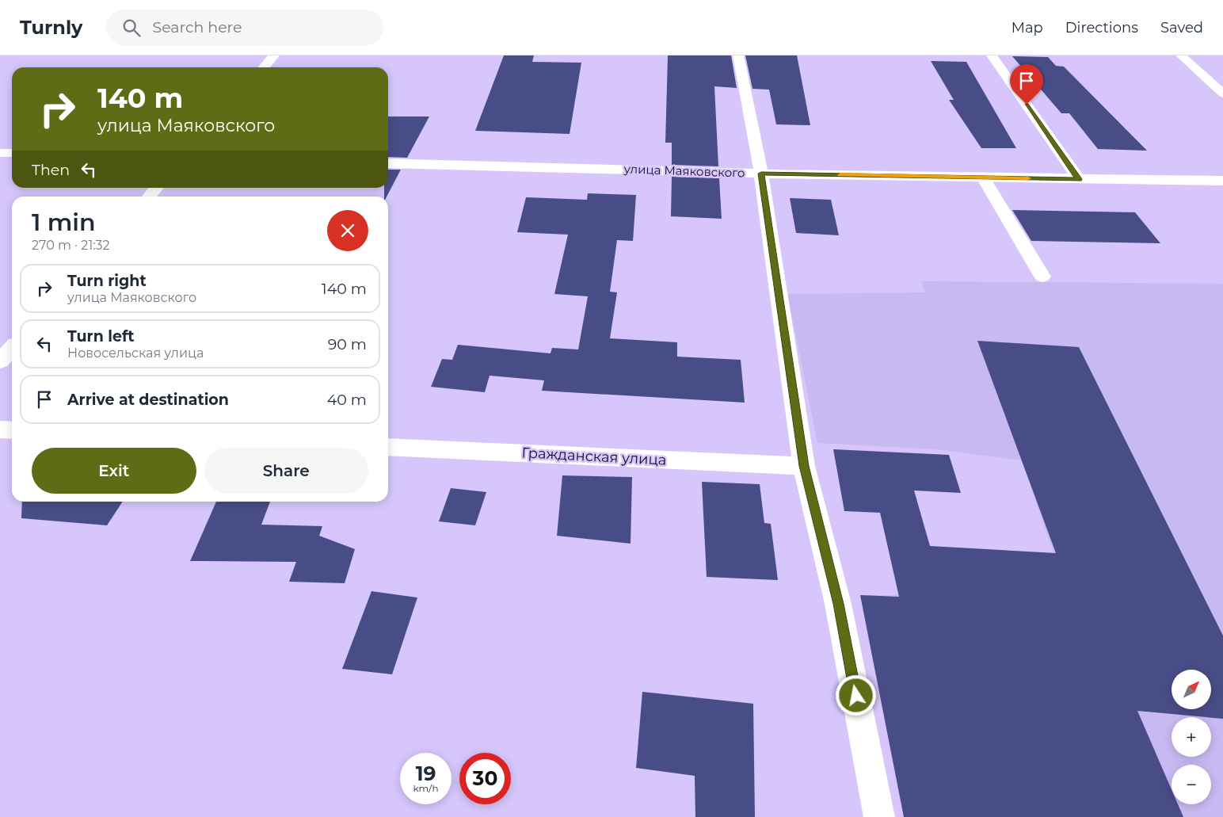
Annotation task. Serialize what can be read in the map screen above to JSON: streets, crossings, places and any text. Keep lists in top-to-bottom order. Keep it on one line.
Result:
{"streets":{"street":["улица Маяковского","Гражданская улица"]},"north":"top right","page":{"header":"Turnly","search":"Search here","nav":["Map","Directions","Saved"],"turn":["140 m","улица Маяковского"],"then":"Then","heading":["1 min","270 m · 21:32"],"list":[{"name":"Turn right","note":"улица Маяковского","value":"140 m"},{"name":"Turn left","note":"Новосельская улица","value":"90 m"},{"name":"Arrive at destination","value":"40 m"}],"buttons":["Exit","Share"],"map_buttons":["+","−"],"speed":"19 km/h","limit":"30"}}
